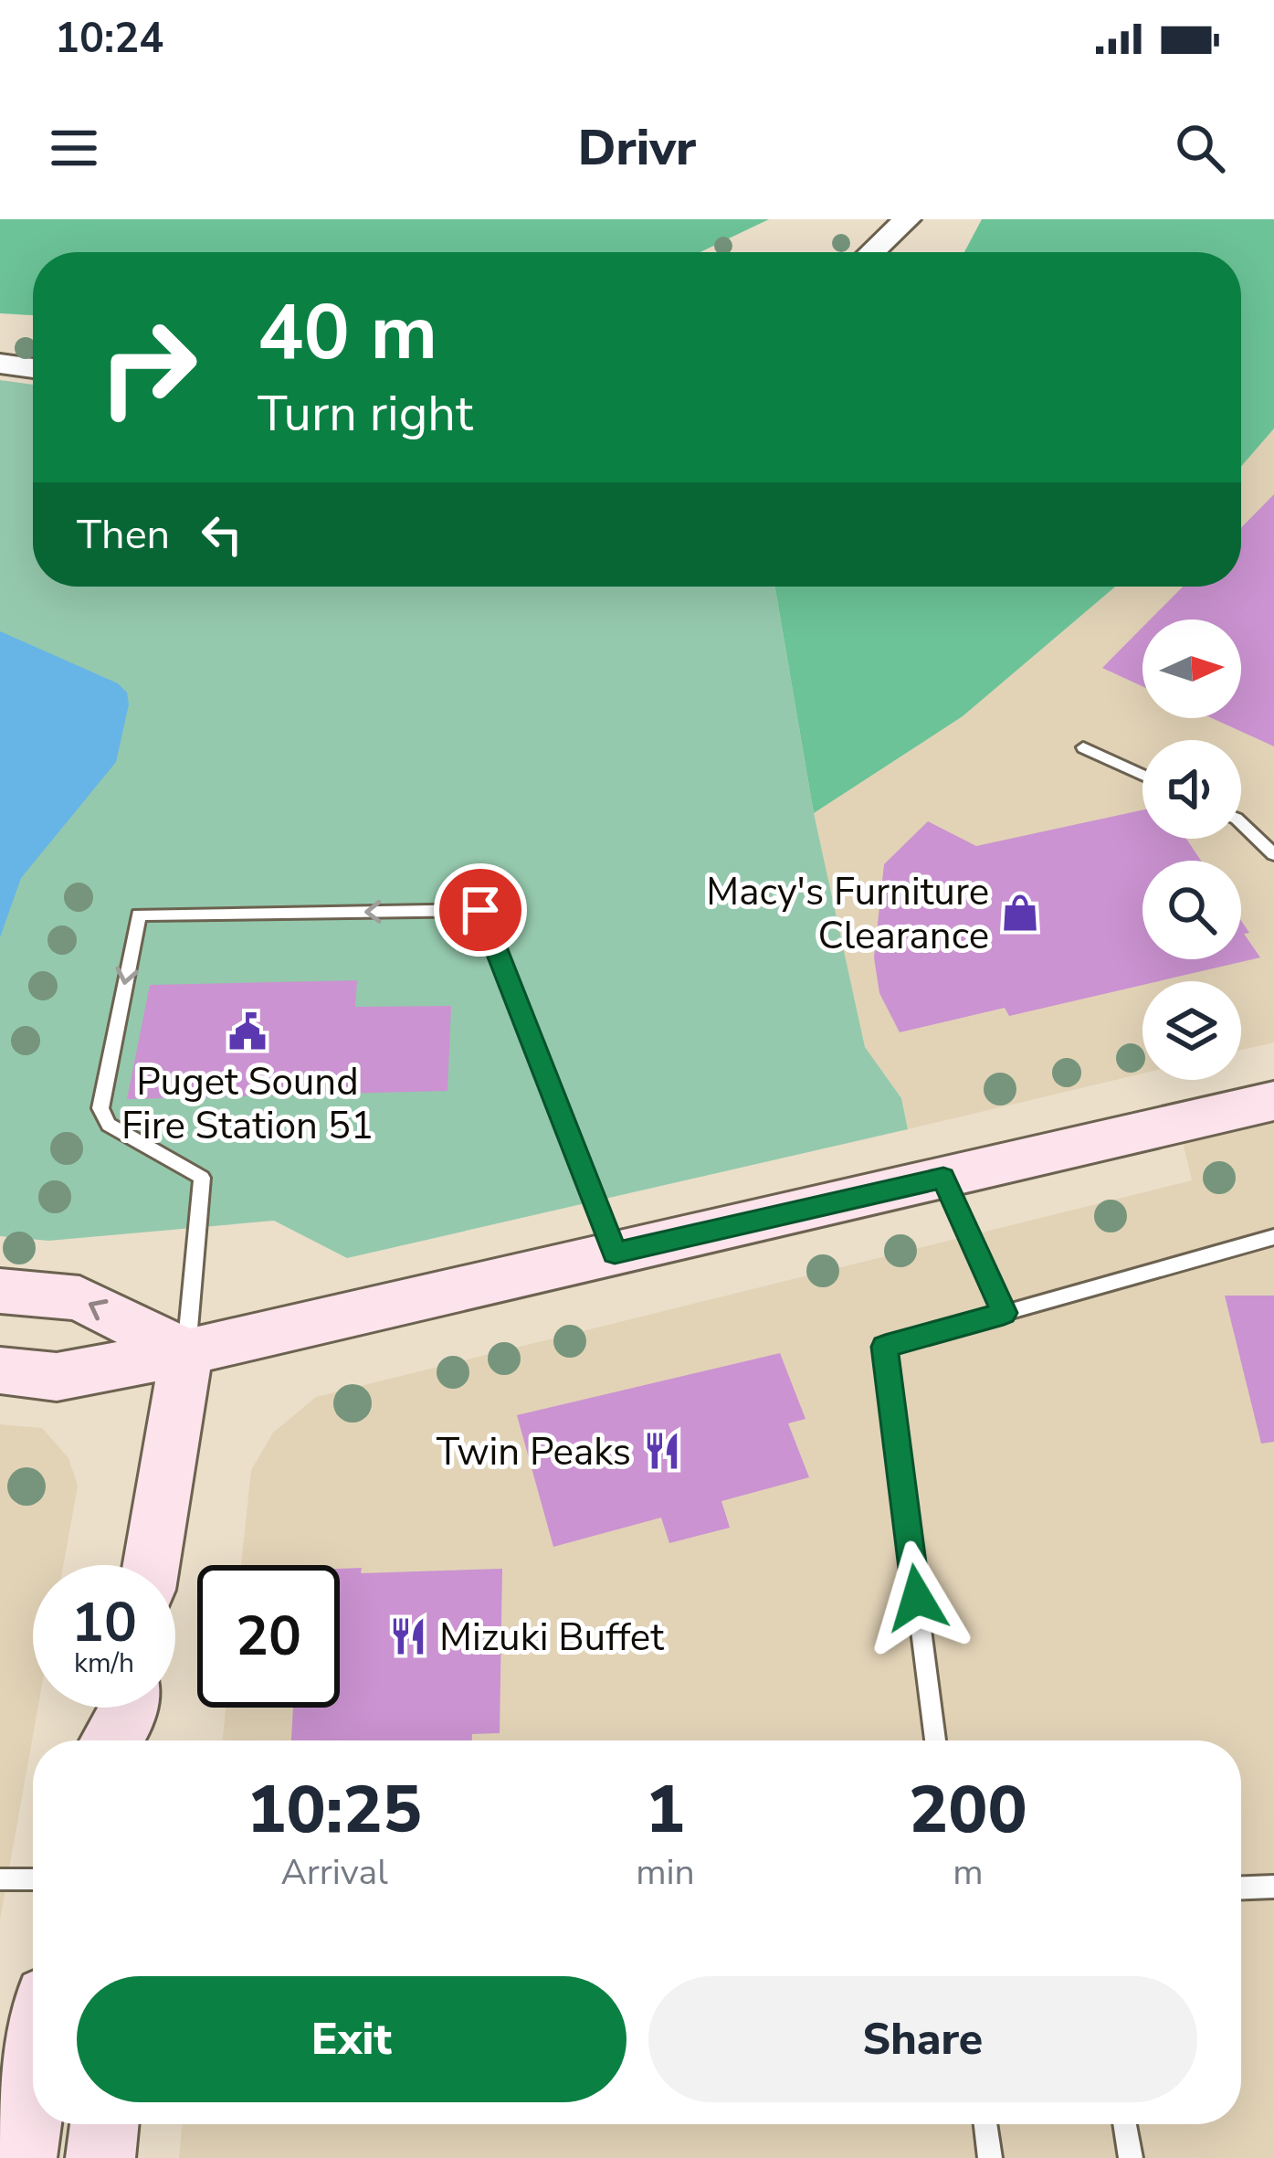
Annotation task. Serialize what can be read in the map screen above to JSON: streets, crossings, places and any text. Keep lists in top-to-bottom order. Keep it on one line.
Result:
{"places":{"shop":["Macy's Furniture Clearance"],"public building":["Puget Sound Fire Station 51"],"restaurant":["Twin Peaks","Mizuki Buffet"]},"north":"right","page":{"status":"10:24","header":"Drivr","turn":["40 m","Turn right"],"then":"Then","speed":"10 km/h","limit":"20","eta":["10:25","Arrival","1","min","200","m"],"buttons":["Exit","Share"]}}
